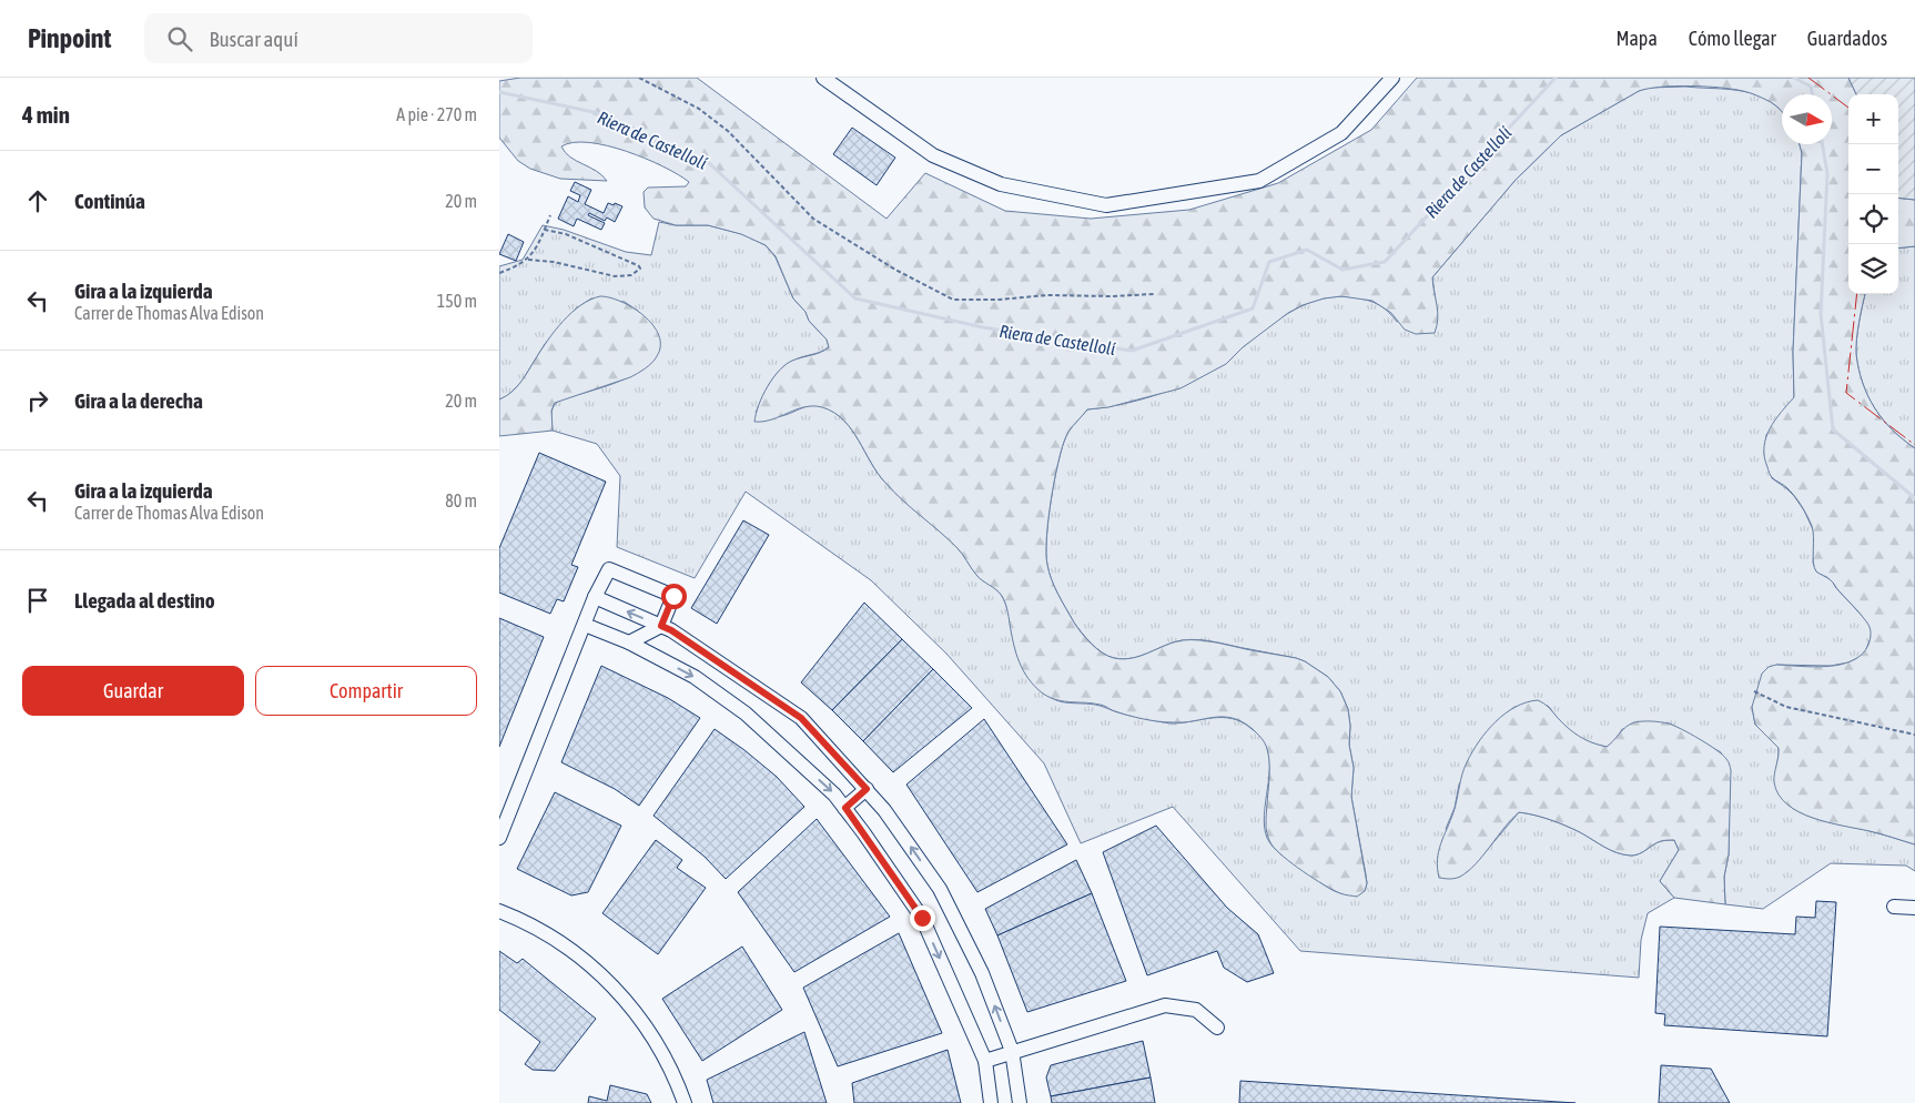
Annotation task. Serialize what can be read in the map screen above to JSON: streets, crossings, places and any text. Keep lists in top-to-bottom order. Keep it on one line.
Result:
{"water":["Riera de Castellolí"],"north":"right","page":{"header":"Pinpoint","search":"Buscar aquí","nav":["Mapa","Cómo llegar","Guardados"],"heading":["4 min","A pie · 270 m"],"map_buttons":["+","−"],"list":[["Continúa","20 m"],["Gira a la izquierda","Carrer de Thomas Alva Edison","150 m"],["Gira a la derecha","20 m"],["Gira a la izquierda","Carrer de Thomas Alva Edison","80 m"],"Llegada al destino"],"buttons":["Guardar","Compartir"]}}
